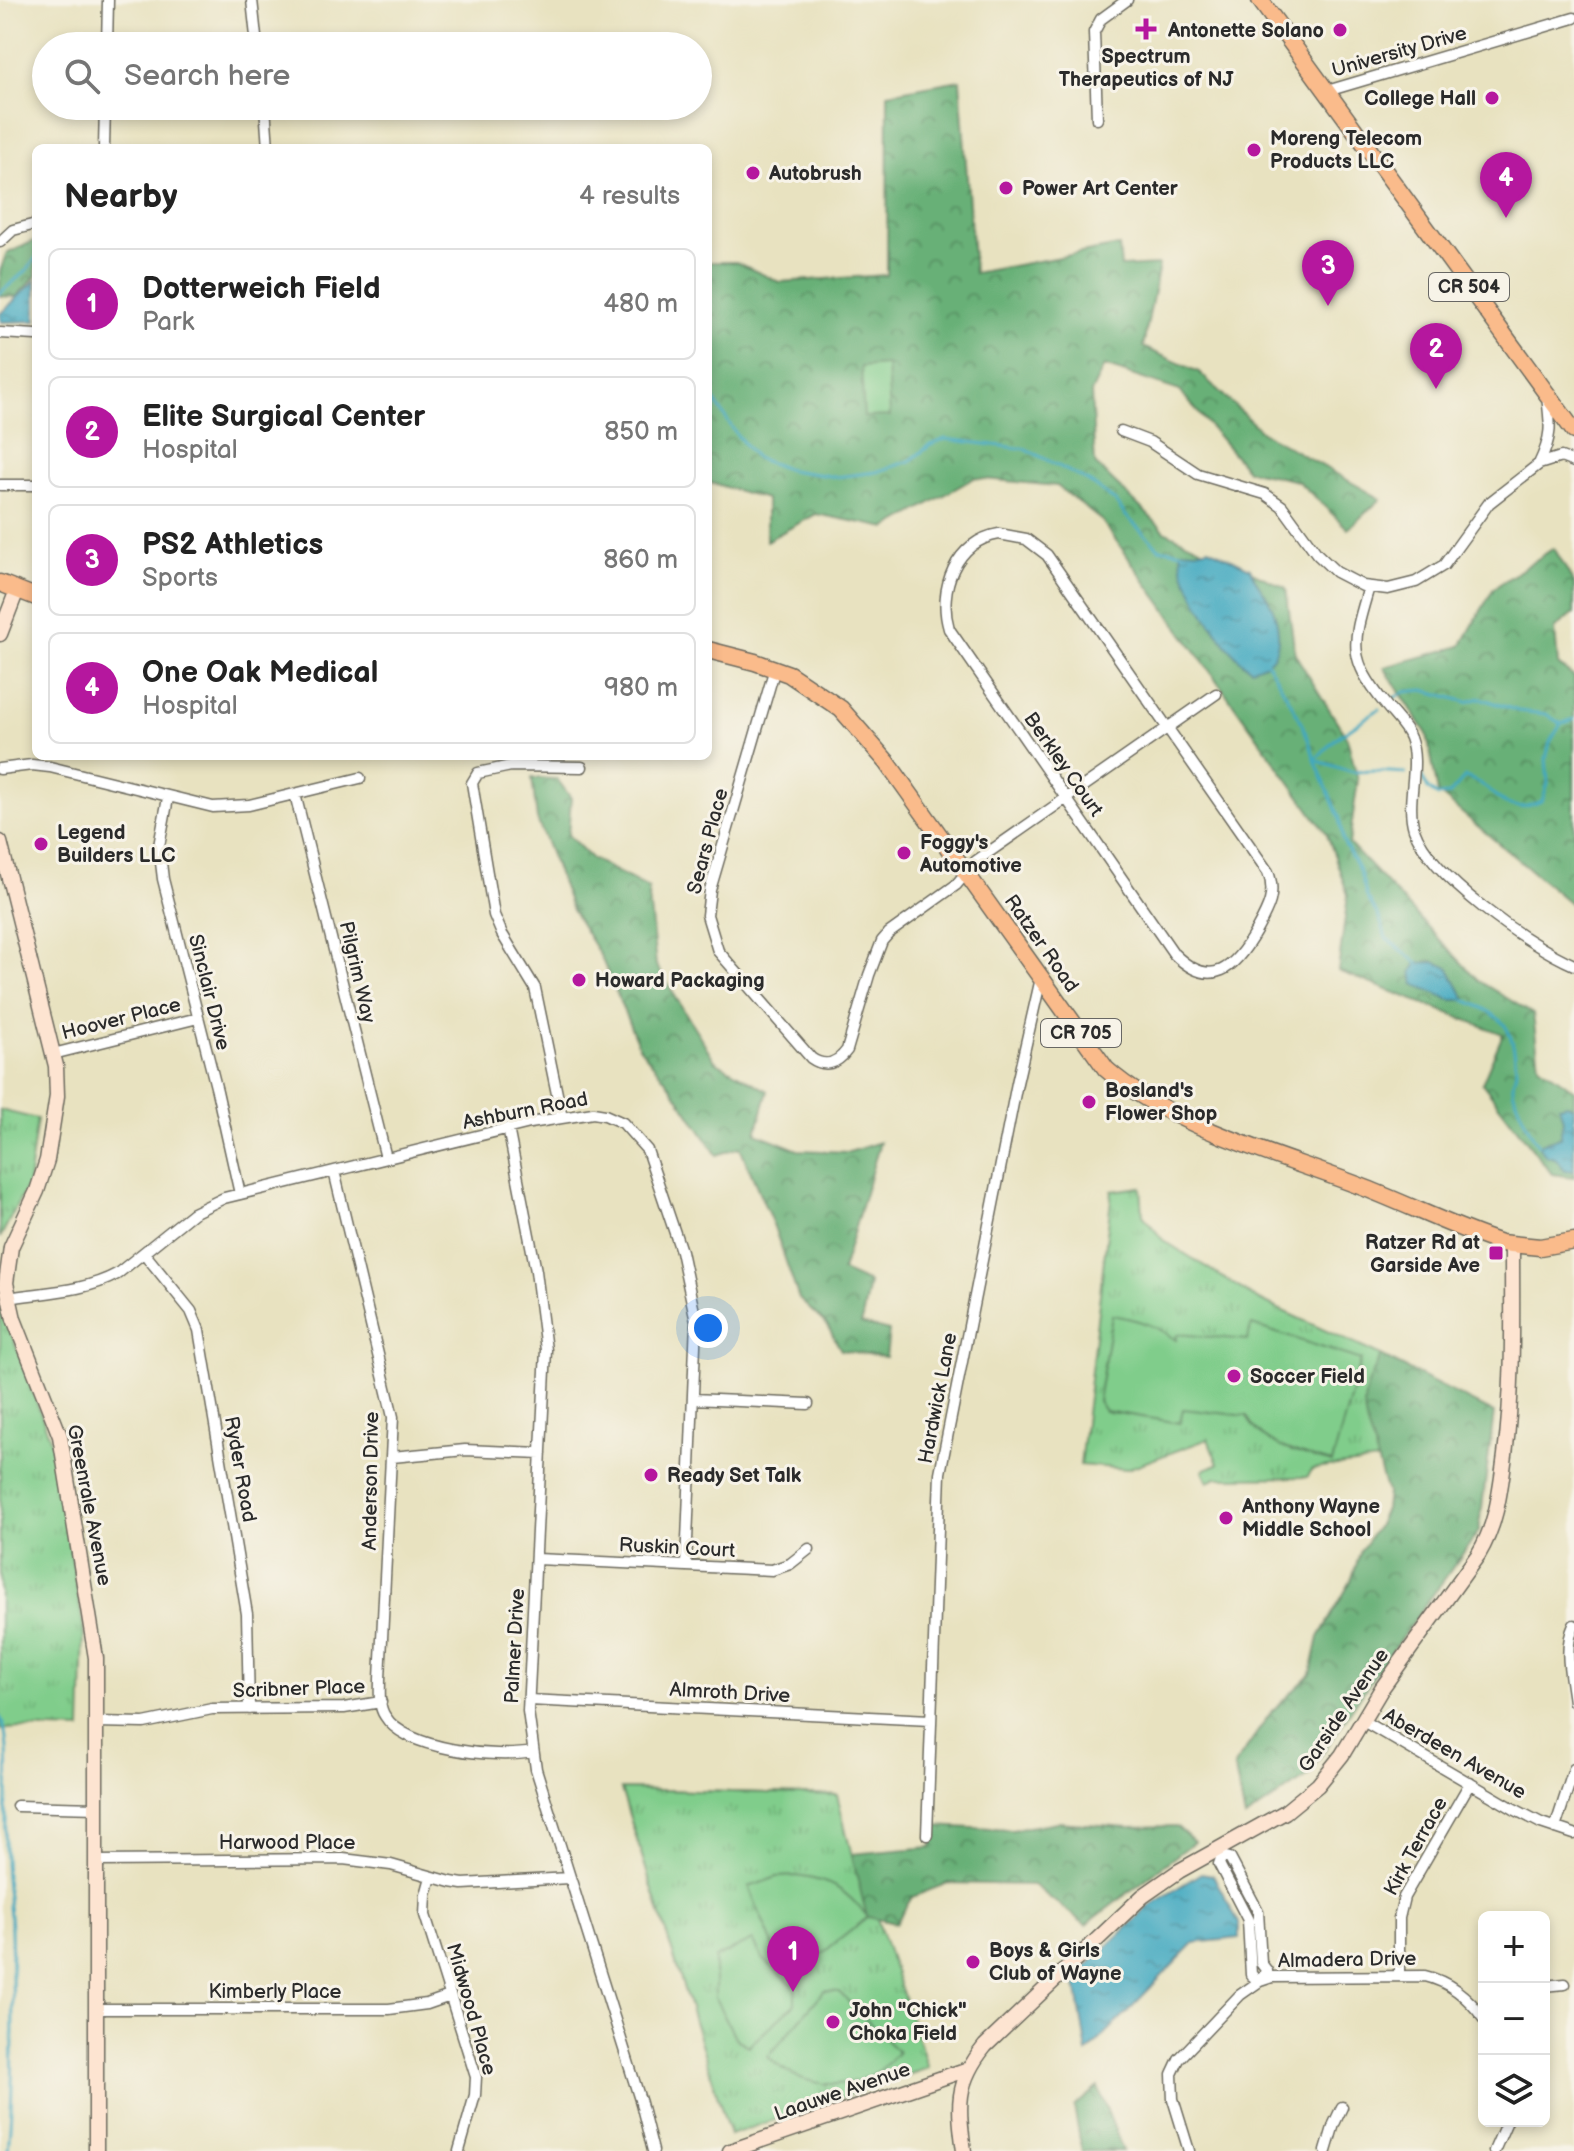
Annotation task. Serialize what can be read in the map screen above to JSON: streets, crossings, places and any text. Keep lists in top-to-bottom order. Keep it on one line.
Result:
{"streets":{"main road":["CR 504","Ratzer Road","CR 705"],"street":["University Drive","Berkley Court","Sears Place","Pilgrim Way","Sinclair Drive","Hoover Place","Ashburn Road","Hardwick Lane","Ryder Road","Anderson Drive","Greenrale Avenue","Ruskin Court","Palmer Drive","Scribner Place","Almroth Drive","Garside Avenue","Aberdeen Avenue","Harwood Place","Kirk Terrace","Almadera Drive","Kimberly Place","Midwood Place","Laauwe Avenue"]},"crossings":[["University Drive","CR 504"],["Sears Place","Ratzer Road"],["Ratzer Road","Hardwick Lane"],["Ratzer Road","Garside Avenue"],["Pilgrim Way","Ashburn Road"],["Sinclair Drive","Hoover Place"],["Sinclair Drive","Ashburn Road"],["Hoover Place","Greenrale Avenue"],["Ashburn Road","Ryder Road"],["Ashburn Road","Anderson Drive"],["Ashburn Road","Greenrale Avenue"],["Ashburn Road","Ruskin Court"],["Ashburn Road","Palmer Drive"],["Hardwick Lane","Almroth Drive"],["Ryder Road","Scribner Place"],["Anderson Drive","Scribner Place"],["Greenrale Avenue","Scribner Place"],["Greenrale Avenue","Harwood Place"],["Greenrale Avenue","Kimberly Place"],["Ruskin Court","Palmer Drive"],["Palmer Drive","Scribner Place"],["Palmer Drive","Almroth Drive"],["Palmer Drive","Harwood Place"],["Garside Avenue","Aberdeen Avenue"],["Garside Avenue","Laauwe Avenue"],["Aberdeen Avenue","Kirk Terrace"],["Harwood Place","Midwood Place"],["Kirk Terrace","Almadera Drive"],["Kimberly Place","Midwood Place"]],"places":{"health":["Spectrum Therapeutics of NJ"],"other":["Antonette Solano","College Hall","Moreng Telecom Products LLC","Autobrush","Power Art Center","Legend Builders LLC","Foggy's Automotive","Howard Packaging","Bosland's Flower Shop","Soccer Field","Ready Set Talk","Anthony Wayne Middle School","Boys & Girls Club of Wayne","John \"Chick\" Choka Field"],"transit":["Ratzer Rd at Garside Ave"]},"page":{"search":"Search here","heading":["Nearby","4 results"],"pins":["4","3","2","1"],"list":[{"mark":"1","name":"Dotterweich Field","note":"Park","value":"480 m"},{"mark":"2","name":"Elite Surgical Center","note":"Hospital","value":"850 m"},{"mark":"3","name":"PS2 Athletics","note":"Sports","value":"860 m"},{"mark":"4","name":"One Oak Medical","note":"Hospital","value":"980 m"}],"map_buttons":["+","−"]}}
